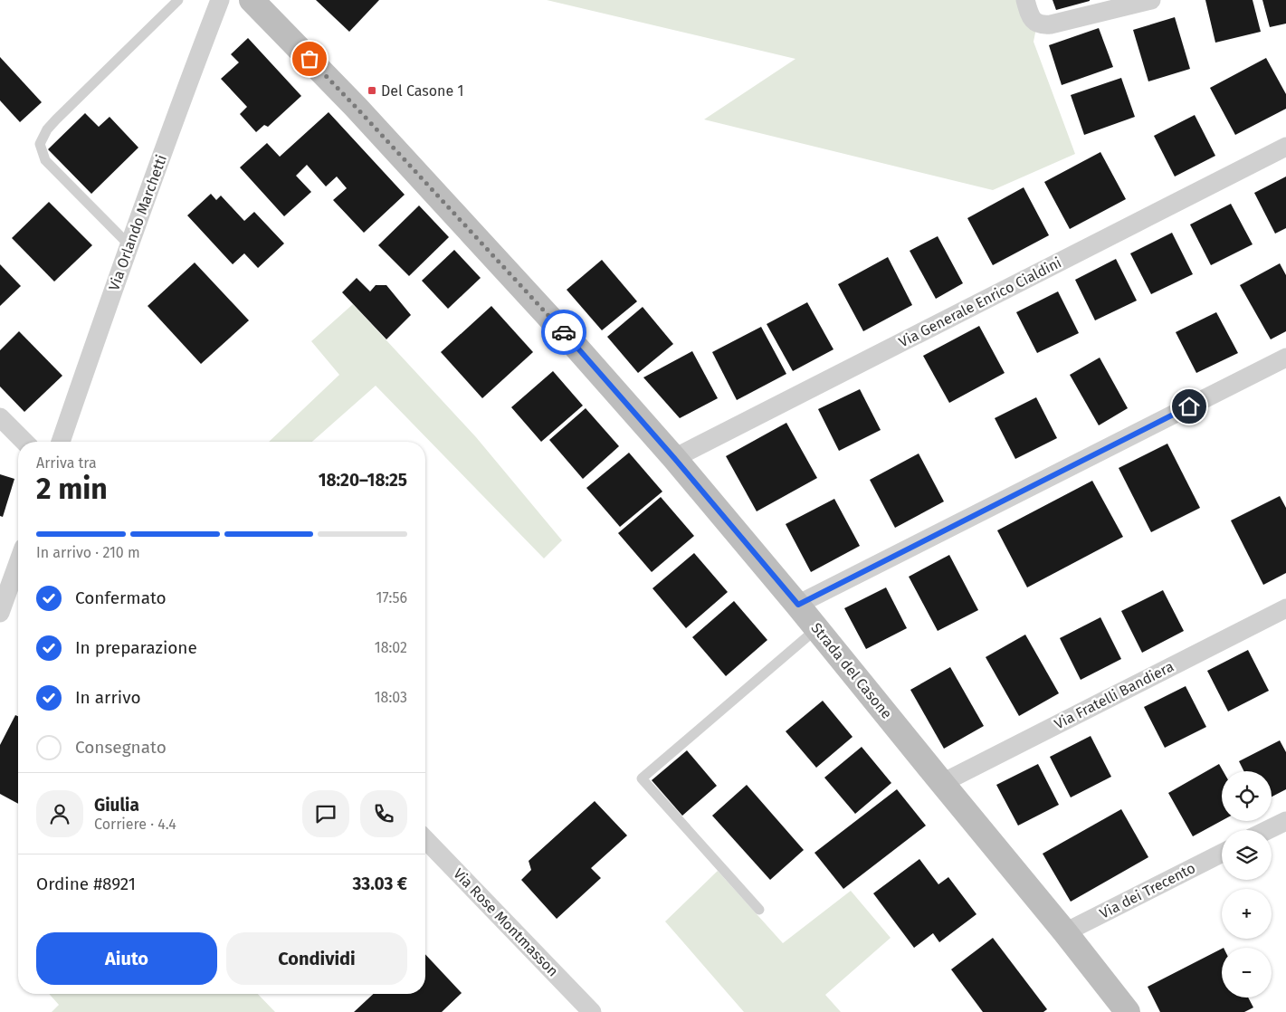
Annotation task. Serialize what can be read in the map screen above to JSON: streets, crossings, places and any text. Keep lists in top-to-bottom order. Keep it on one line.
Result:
{"streets":{"street":["Via Orlando Marchetti","Via Generale Enrico Cialdini","Strada del Casone","Via Fratelli Bandiera","Via dei Trecento","Via Rose Montmasson"]},"crossings":[["Via Generale Enrico Cialdini","Strada del Casone"],["Strada del Casone","Via Fratelli Bandiera"],["Strada del Casone","Via dei Trecento"]],"places":{"transit":["Del Casone 1"]},"page":{"heading":["2 min","Arriva tra","18:20–18:25"],"panel":["Giulia","Corriere · 4.4","Ordine #8921","33.03 €"],"bar":"In arrivo · 210 m","list":[["Confermato","17:56"],["In preparazione","18:02"],["In arrivo","18:03"],"Consegnato"],"map_buttons":["+","−"],"buttons":["Aiuto","Condividi"]}}
